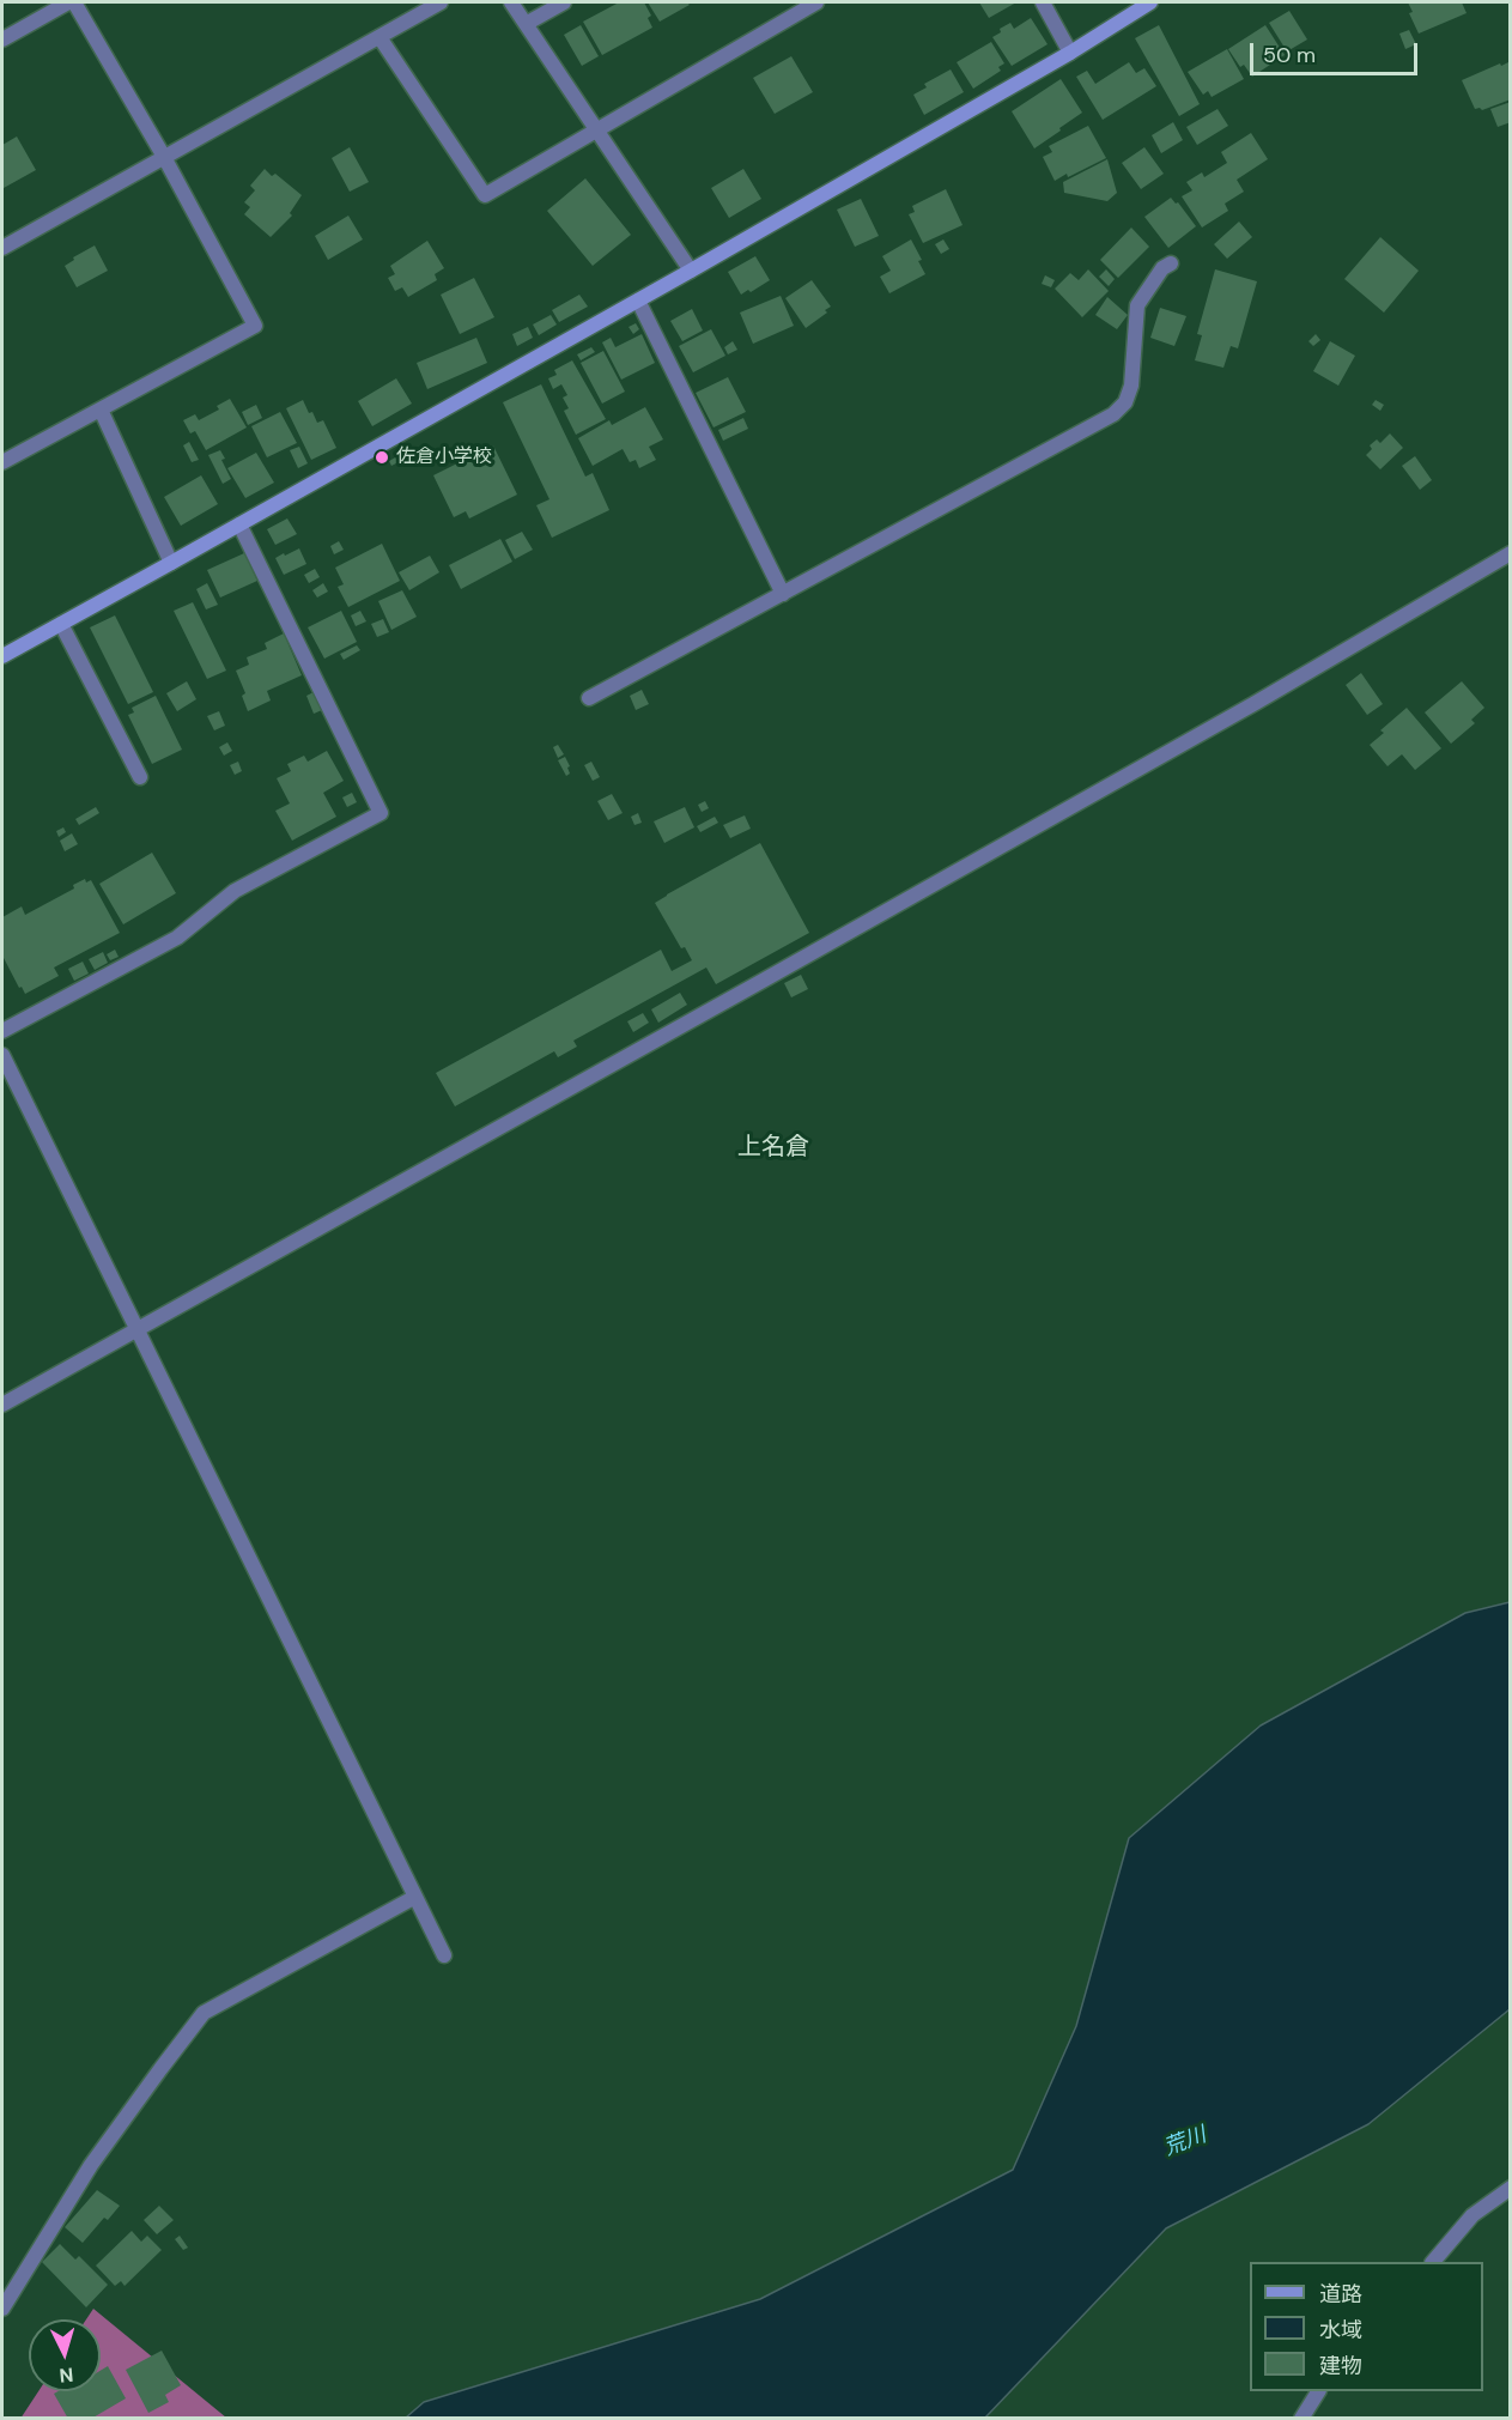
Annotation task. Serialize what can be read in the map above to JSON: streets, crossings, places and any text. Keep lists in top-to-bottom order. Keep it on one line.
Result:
{"districts":["上名倉"],"water":["荒川"],"places":["佐倉小学校"],"legend":["道路","水域","建物"],"scale_bar":"50 m","north":"bottom"}
